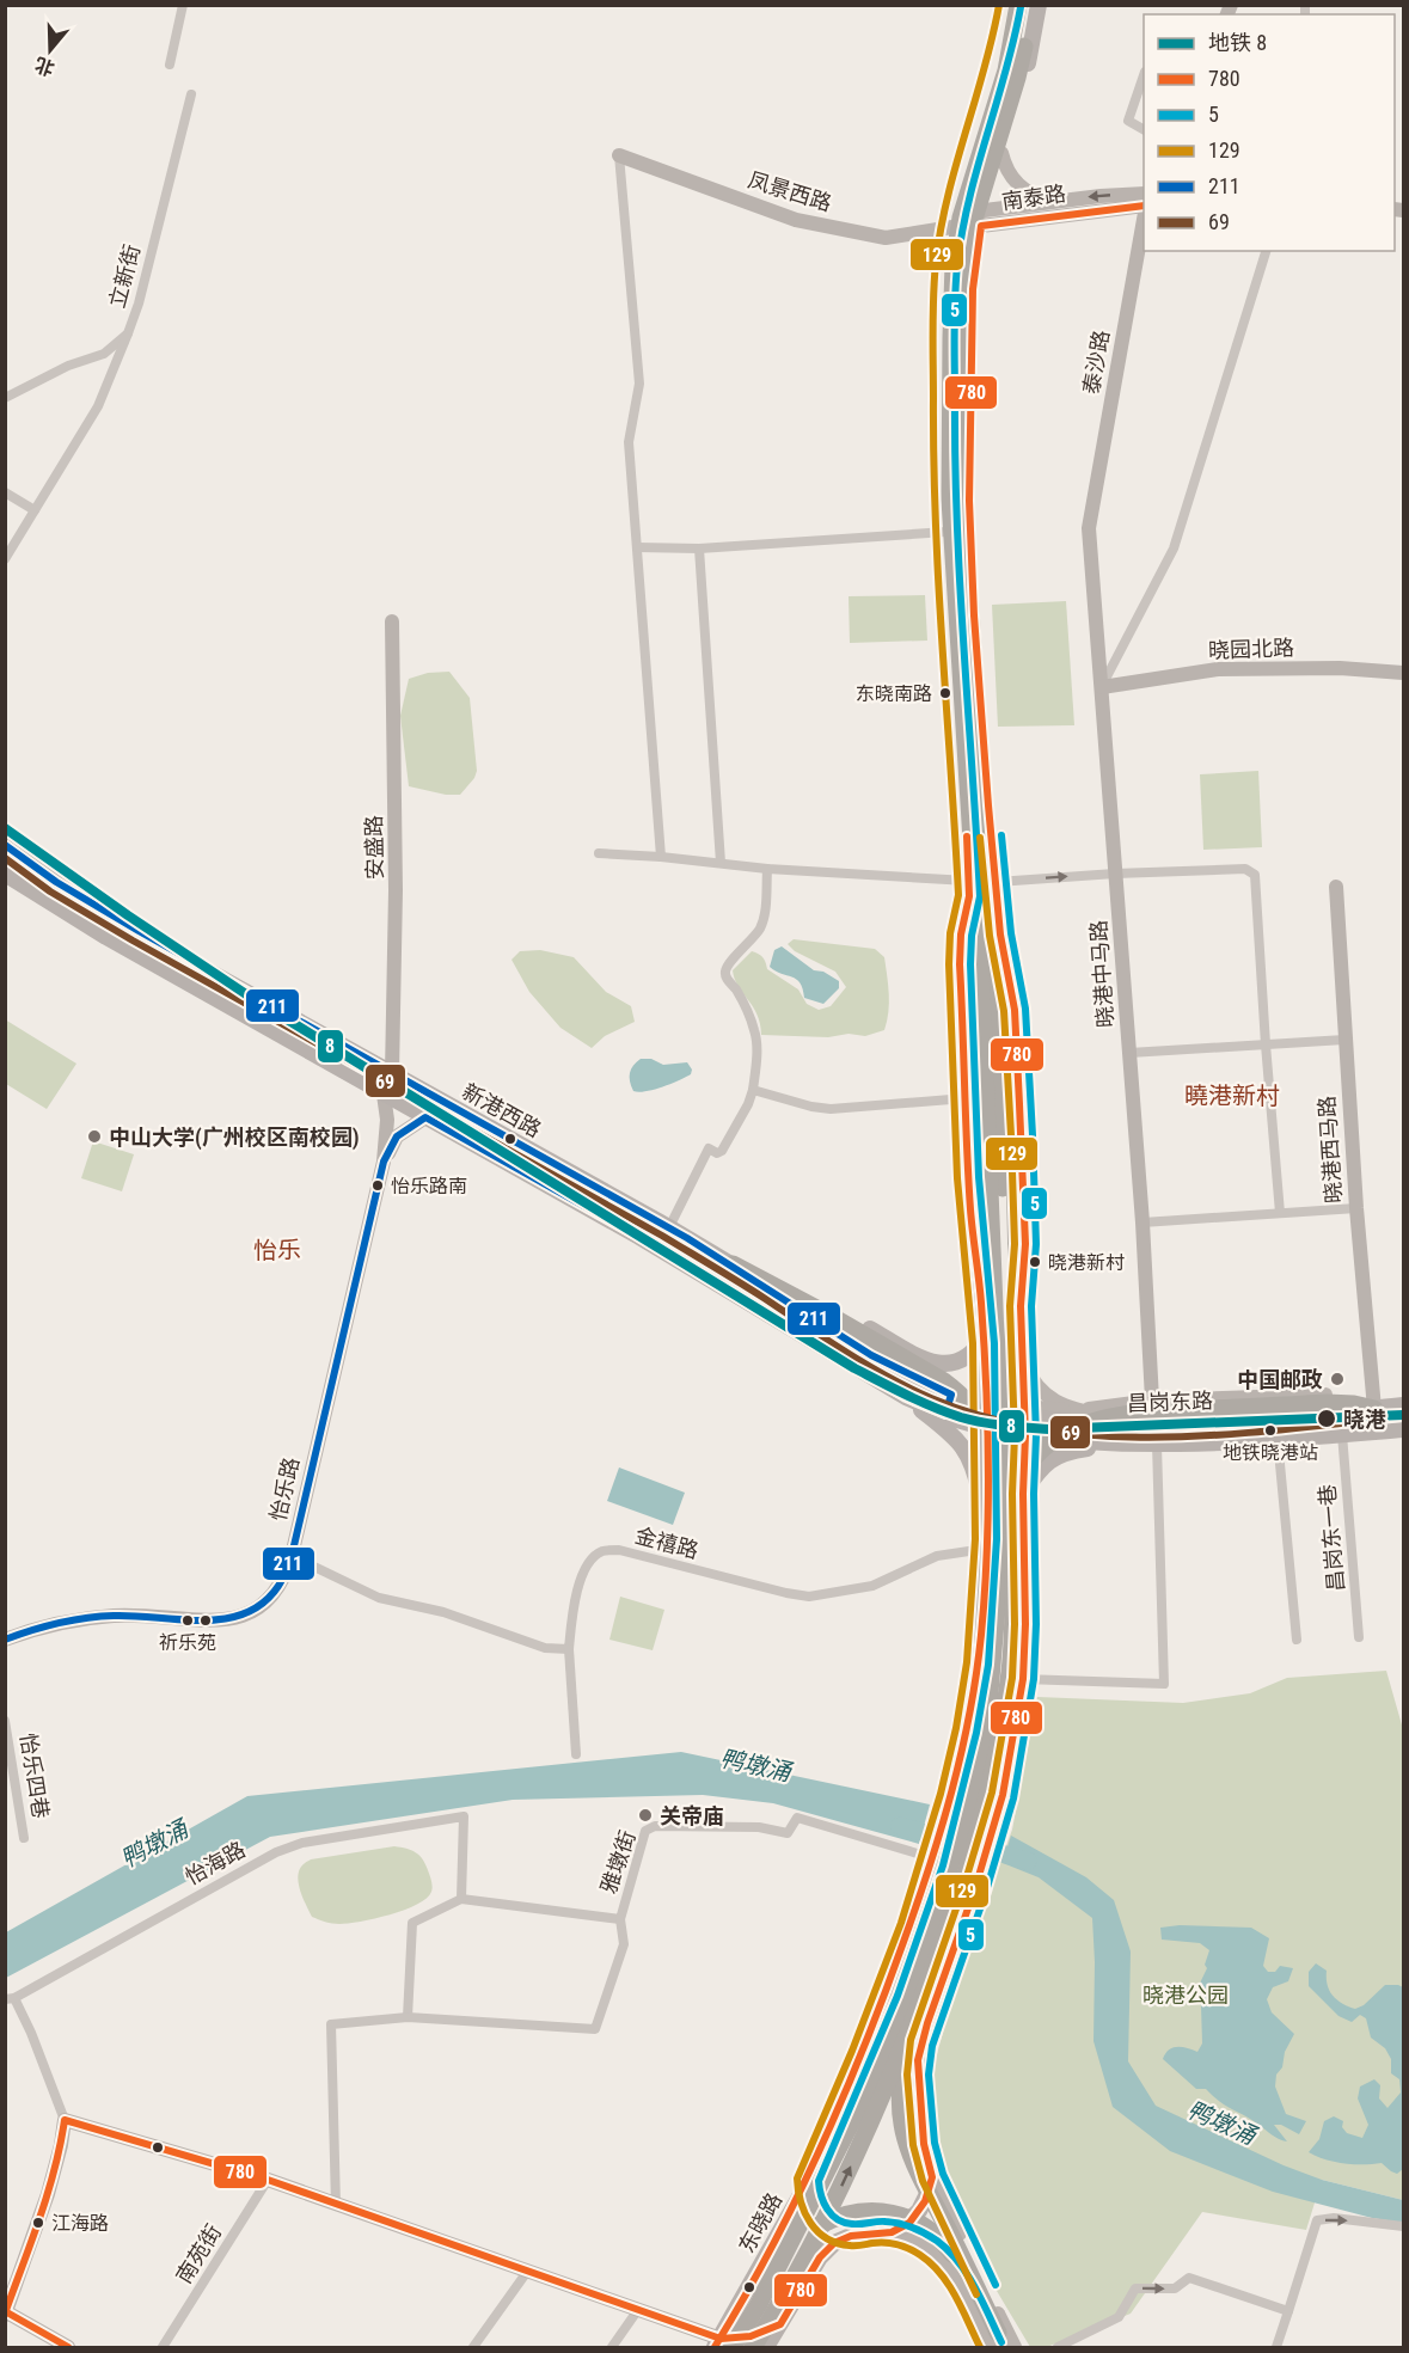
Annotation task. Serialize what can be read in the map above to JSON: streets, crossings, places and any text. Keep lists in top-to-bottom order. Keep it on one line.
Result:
{"streets":{"main road":["新港西路","昌岗东路","东晓路"],"street":["凤景西路","南泰路","立新街","泰沙路","晓园北路","安盛路","晓港中马路","晓港西马路","怡乐路","昌岗东一巷","金禧路","怡乐四巷","雅墩街","怡海路","南苑街"]},"crossings":[["凤景西路","南泰路"],["泰沙路","晓港中马路"],["晓园北路","晓港中马路"],["安盛路","新港西路"],["晓港中马路","昌岗东路"],["新港西路","昌岗东路"],["新港西路","东晓路"],["晓港西马路","昌岗东路"],["昌岗东路","昌岗东一巷"],["昌岗东路","东晓路"],["金禧路","东晓路"],["雅墩街","怡海路"],["雅墩街","东晓路"]],"districts":["曉港新村","怡乐"],"water":["鸭墩涌"],"parks":["晓港公园"],"places":["东晓南路","中山大学(广州校区南校园)","怡乐路南","晓港新村","中国邮政","晓港","地铁晓港站","祈乐苑","关帝庙","江海路"],"lines":["transit line 129","transit line 5","transit line 780","metro line 8","transit line 211","transit line 69"],"legend":["地铁 8","780","5","129","211","69"],"north":"bottom"}
